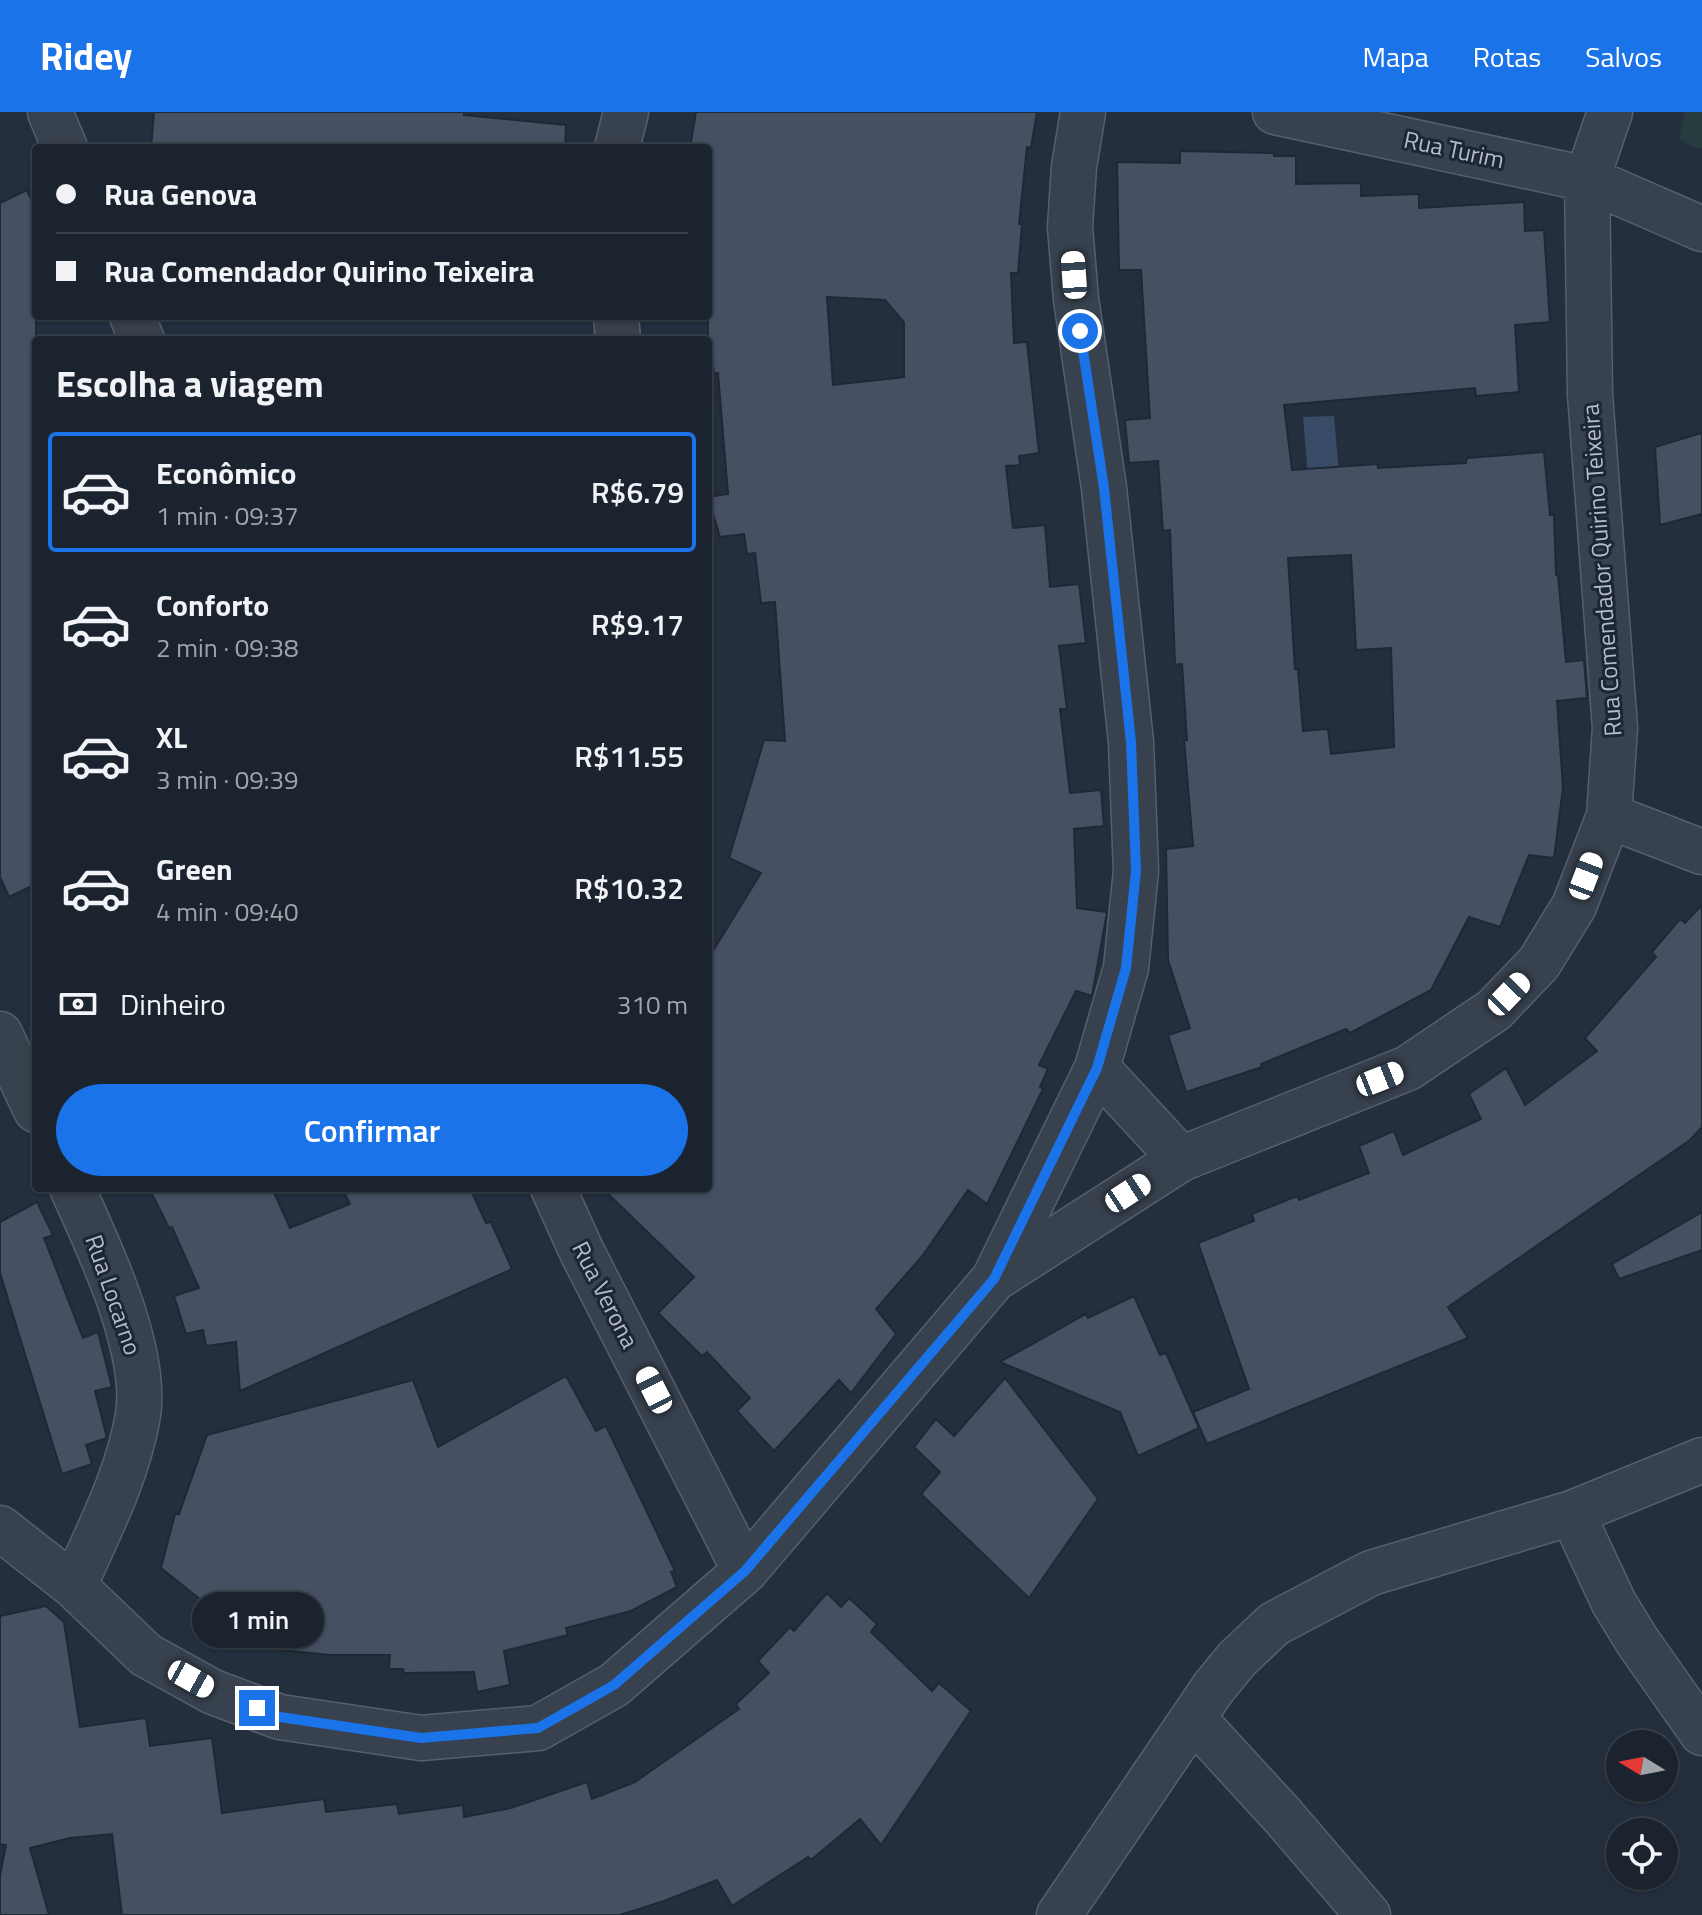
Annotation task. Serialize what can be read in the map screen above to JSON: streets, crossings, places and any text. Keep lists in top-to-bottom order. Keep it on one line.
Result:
{"streets":{"street":["Rua Turim","Rua Comendador Quirino Teixeira","Rua Locarno","Rua Verona"]},"crossings":[["Rua Turim","Rua Comendador Quirino Teixeira"],["Rua Comendador Quirino Teixeira","Rua Locarno"],["Rua Comendador Quirino Teixeira","Rua Verona"]],"north":"left","page":{"header":"Ridey","nav":["Mapa","Rotas","Salvos"],"banner":["Rua Genova","Rua Comendador Quirino Teixeira"],"heading":"Escolha a viagem","list":[{"name":"Econômico","note":"1 min · 09:37","value":"R$6.79"},{"name":"Conforto","note":"2 min · 09:38","value":"R$9.17"},{"name":"XL","note":"3 min · 09:39","value":"R$11.55"},{"name":"Green","note":"4 min · 09:40","value":"R$10.32"}],"pay":["Dinheiro","310 m"],"buttons":"Confirmar","bubble":"1 min"}}
